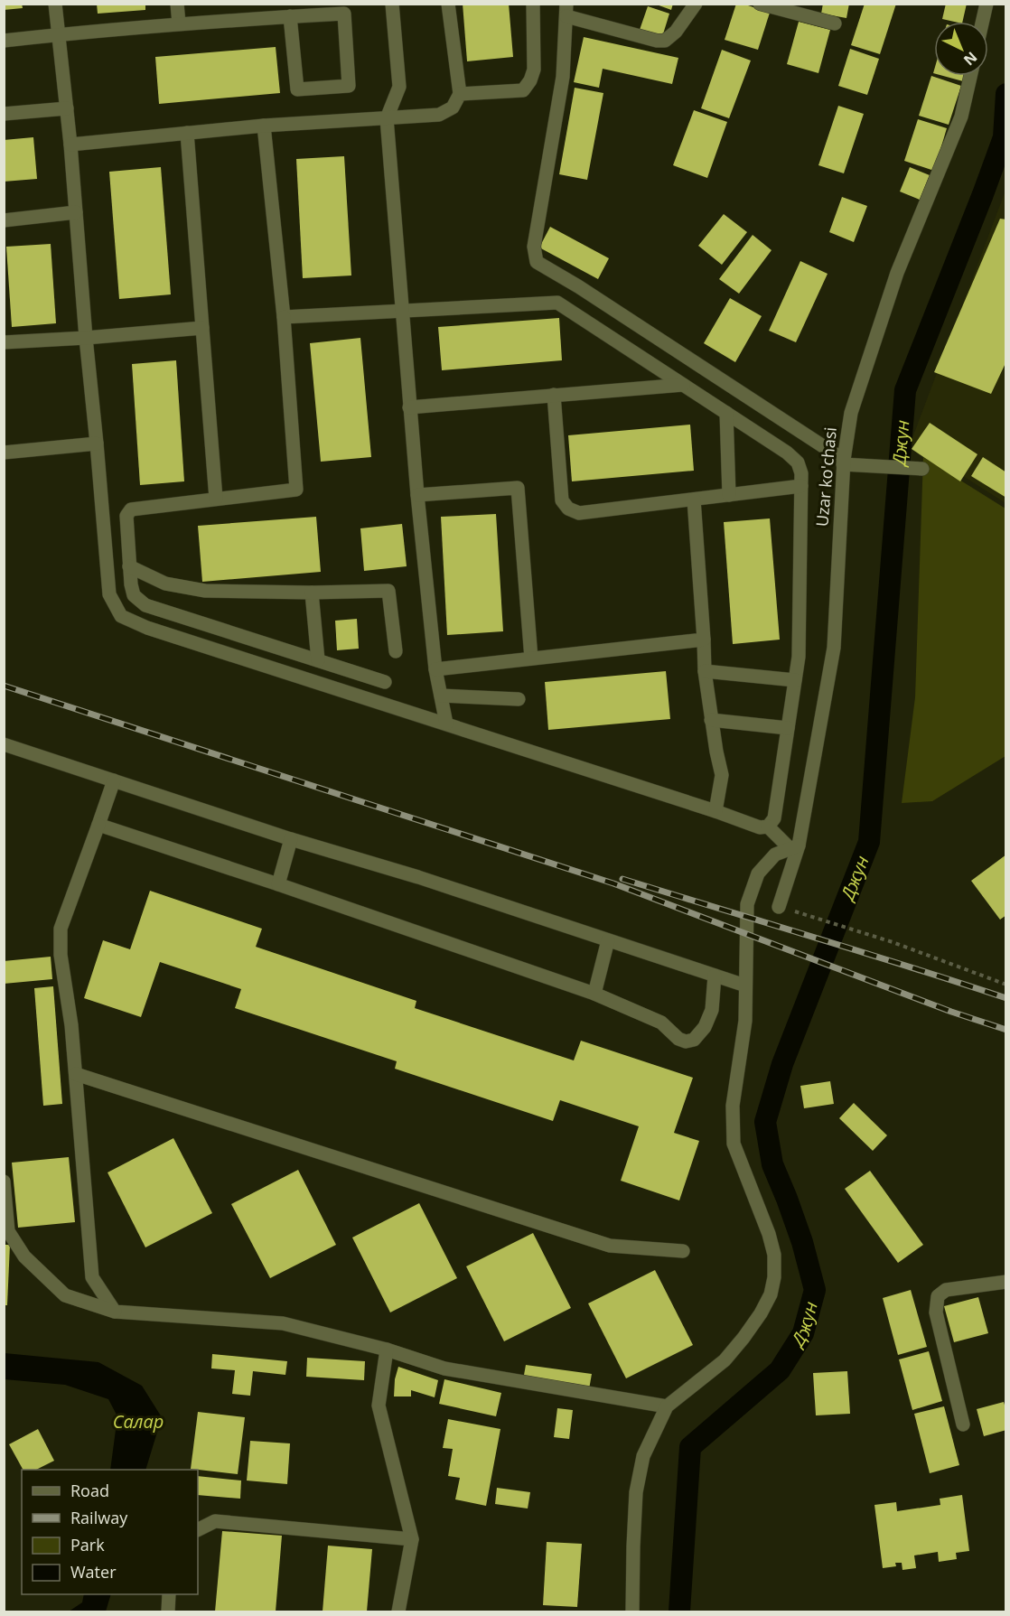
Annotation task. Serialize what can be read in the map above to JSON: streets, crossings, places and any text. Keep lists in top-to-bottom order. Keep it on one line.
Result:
{"streets":{"street":["Uzar ko'chasi"]},"water":["Джун","Салар"],"legend":["Road","Railway","Park","Water"],"north":"bottom right"}
